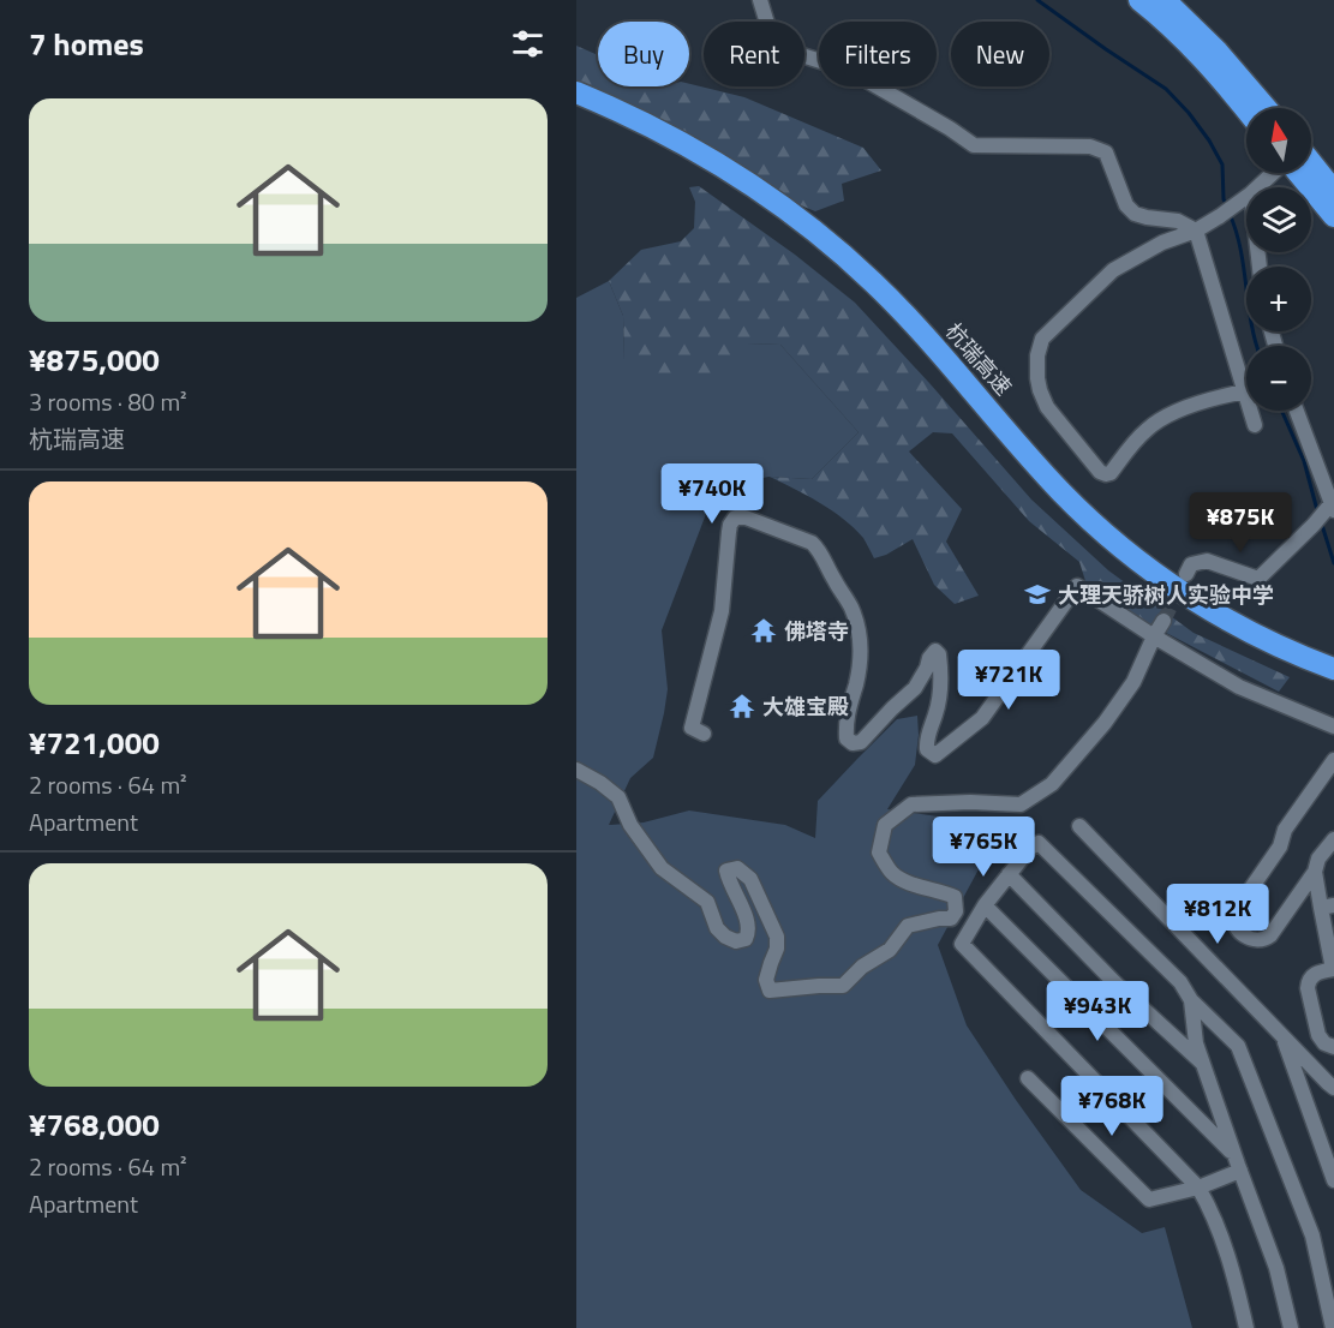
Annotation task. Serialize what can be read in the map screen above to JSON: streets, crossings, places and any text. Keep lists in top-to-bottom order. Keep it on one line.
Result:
{"streets":{"highway":["杭瑞高速"]},"places":{"school or university":["大理天骄树人实验中学"],"temple":["佛塔寺","大雄宝殿"]},"north":"top","page":{"heading":"7 homes","chip":["Buy","Rent","Filters","New"],"list":[{"name":"¥875,000","note":"3 rooms · 80 m² · 杭瑞高速"},{"name":"¥721,000","note":"2 rooms · 64 m² · Apartment"},{"name":"¥768,000","note":"2 rooms · 64 m² · Apartment"}],"map_buttons":["+","−"],"price":["¥740K","¥875K","¥721K","¥765K","¥812K","¥943K","¥768K"]}}
